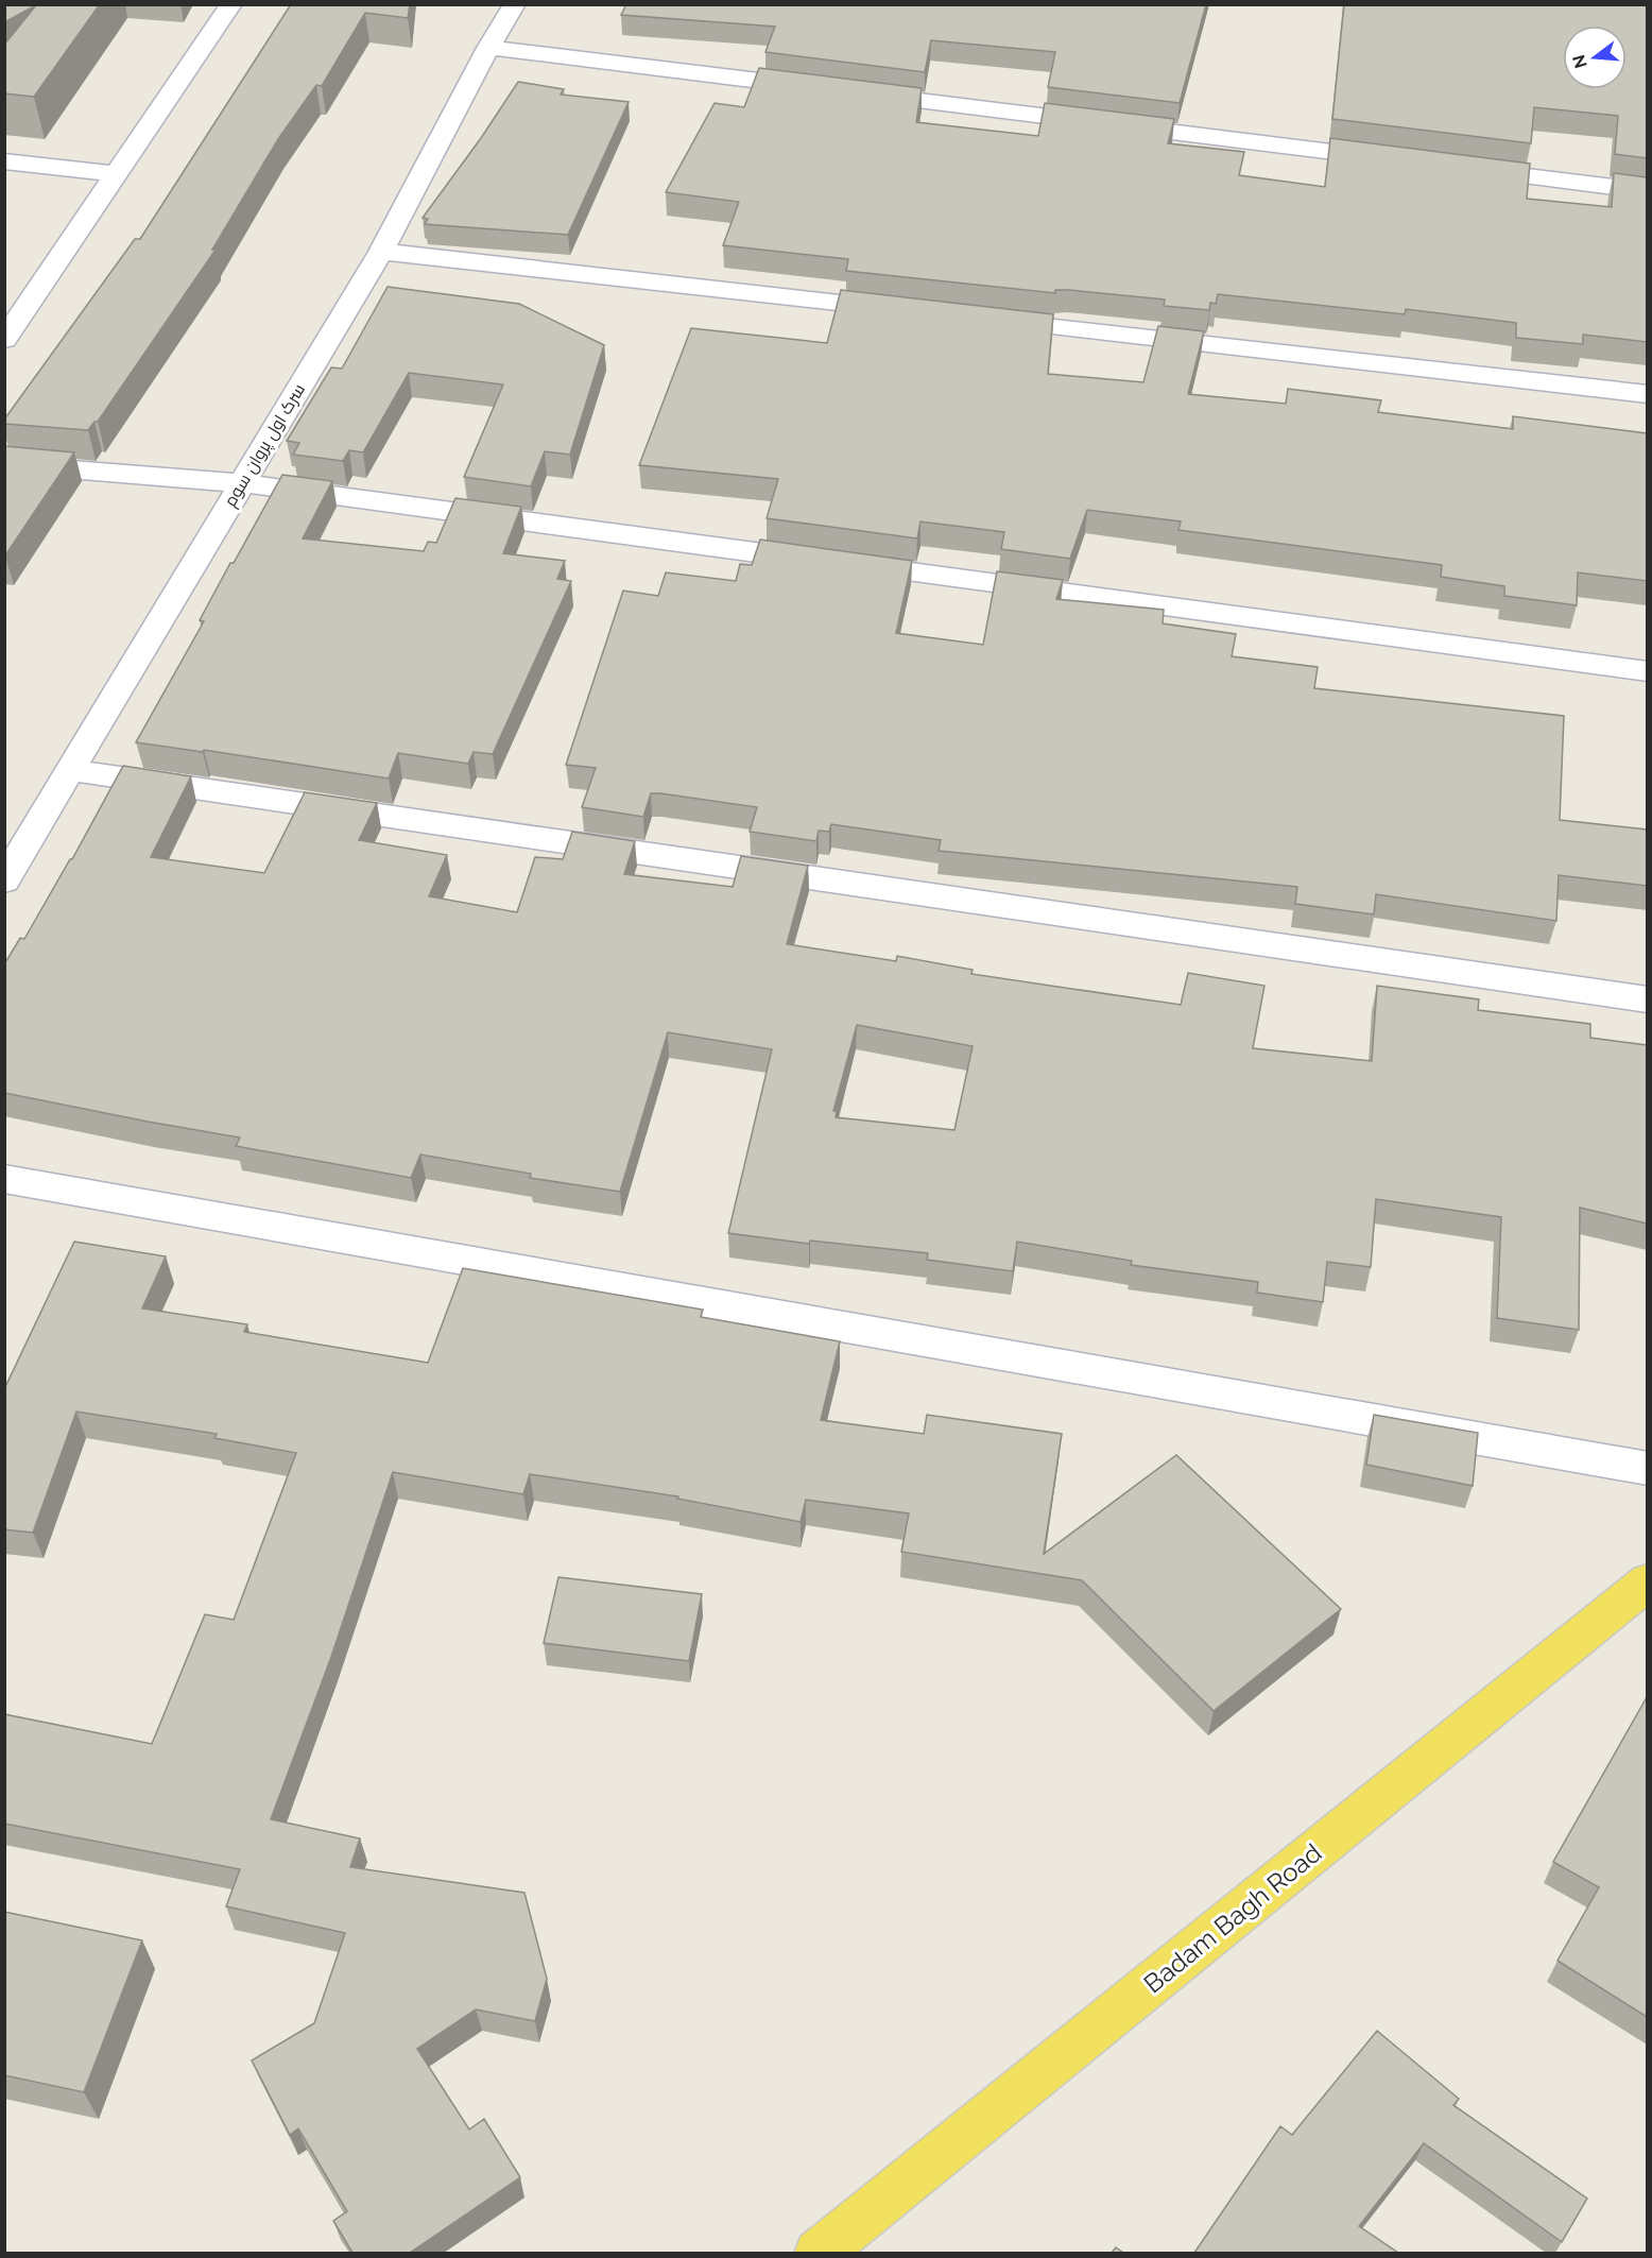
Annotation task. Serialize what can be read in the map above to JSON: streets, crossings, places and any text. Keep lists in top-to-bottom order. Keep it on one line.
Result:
{"streets":{"main road":["Badam Bagh Road"],"street":["سرک اول پروان سوم"]},"north":"left"}
